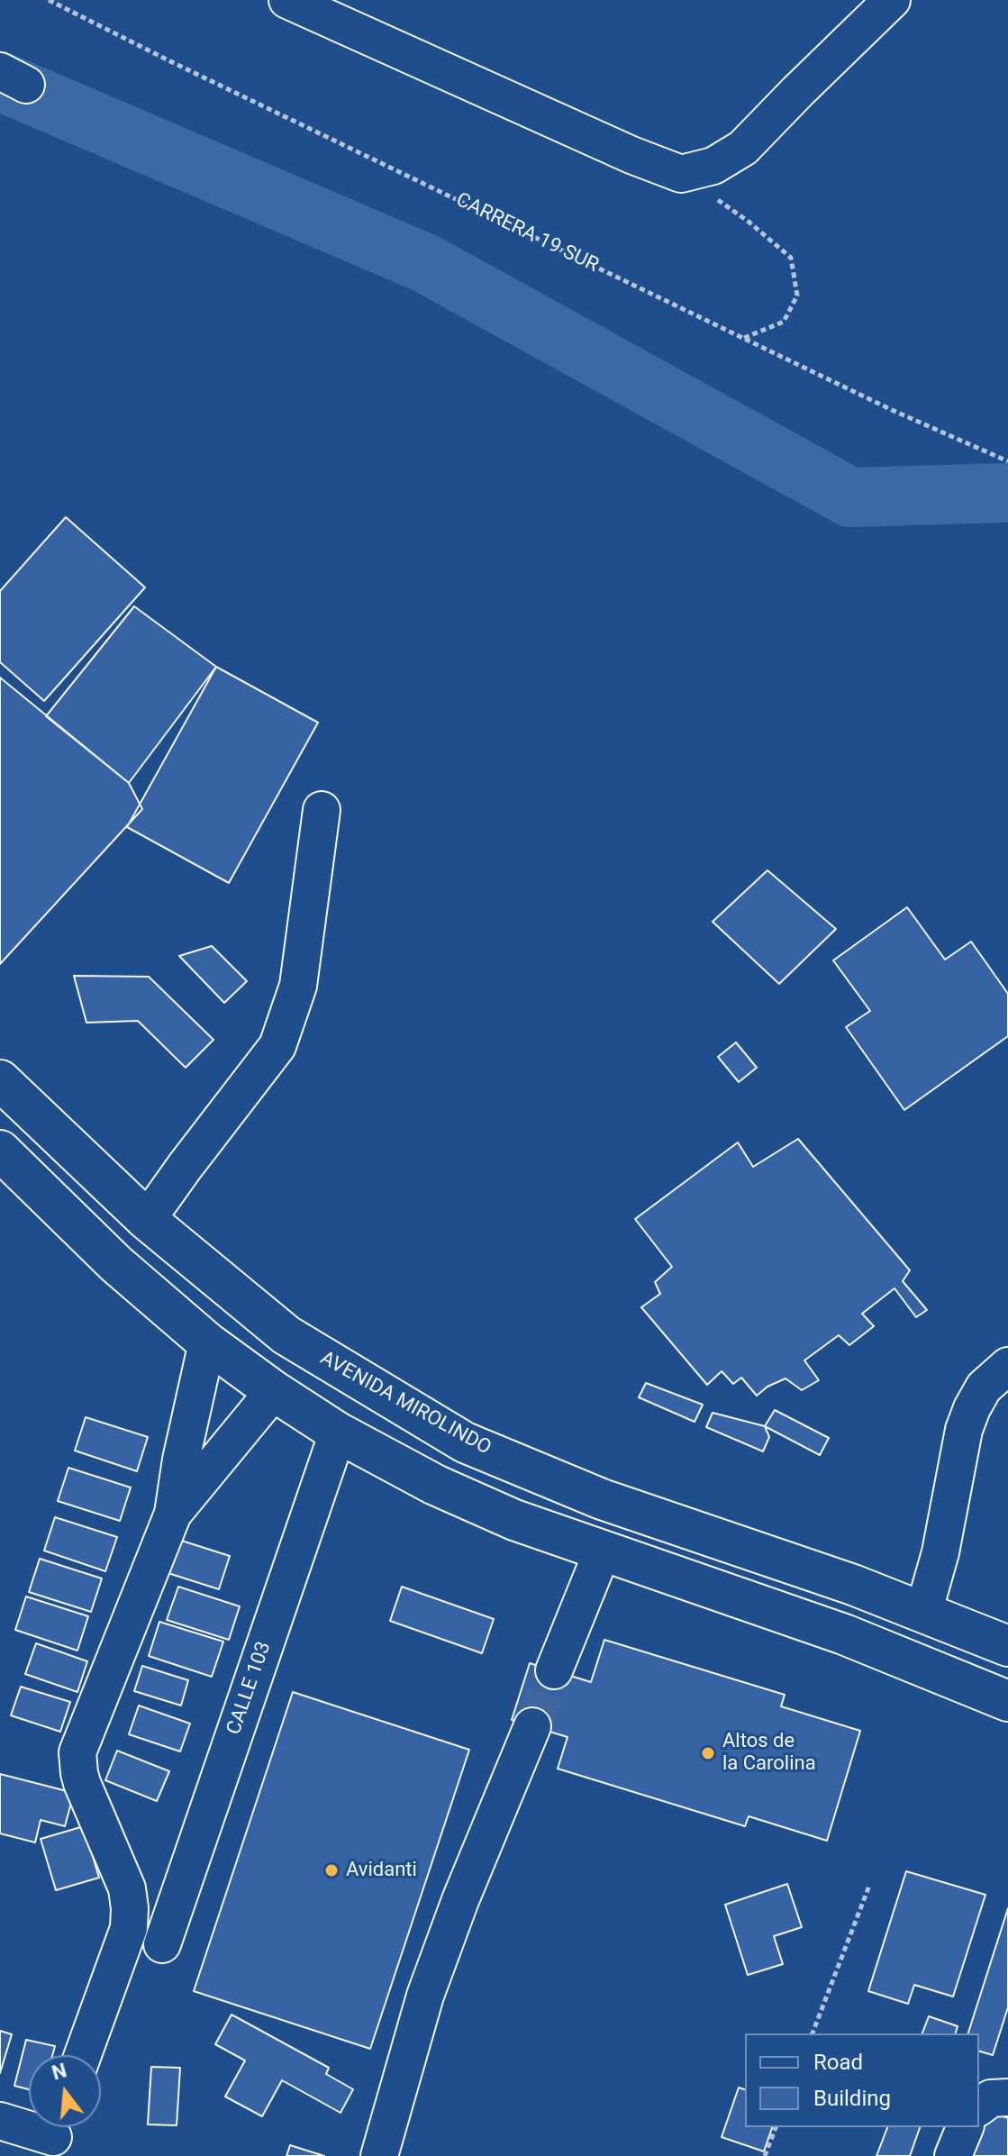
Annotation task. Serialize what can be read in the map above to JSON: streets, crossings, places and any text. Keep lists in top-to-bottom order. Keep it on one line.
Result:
{"streets":{"main road":["AVENIDA MIROLINDO"],"street":["CALLE 103"],"path":["CARRERA 19 SUR"]},"places":["Altos de la Carolina","Avidanti"],"legend":["Road","Building"],"north":"top"}
